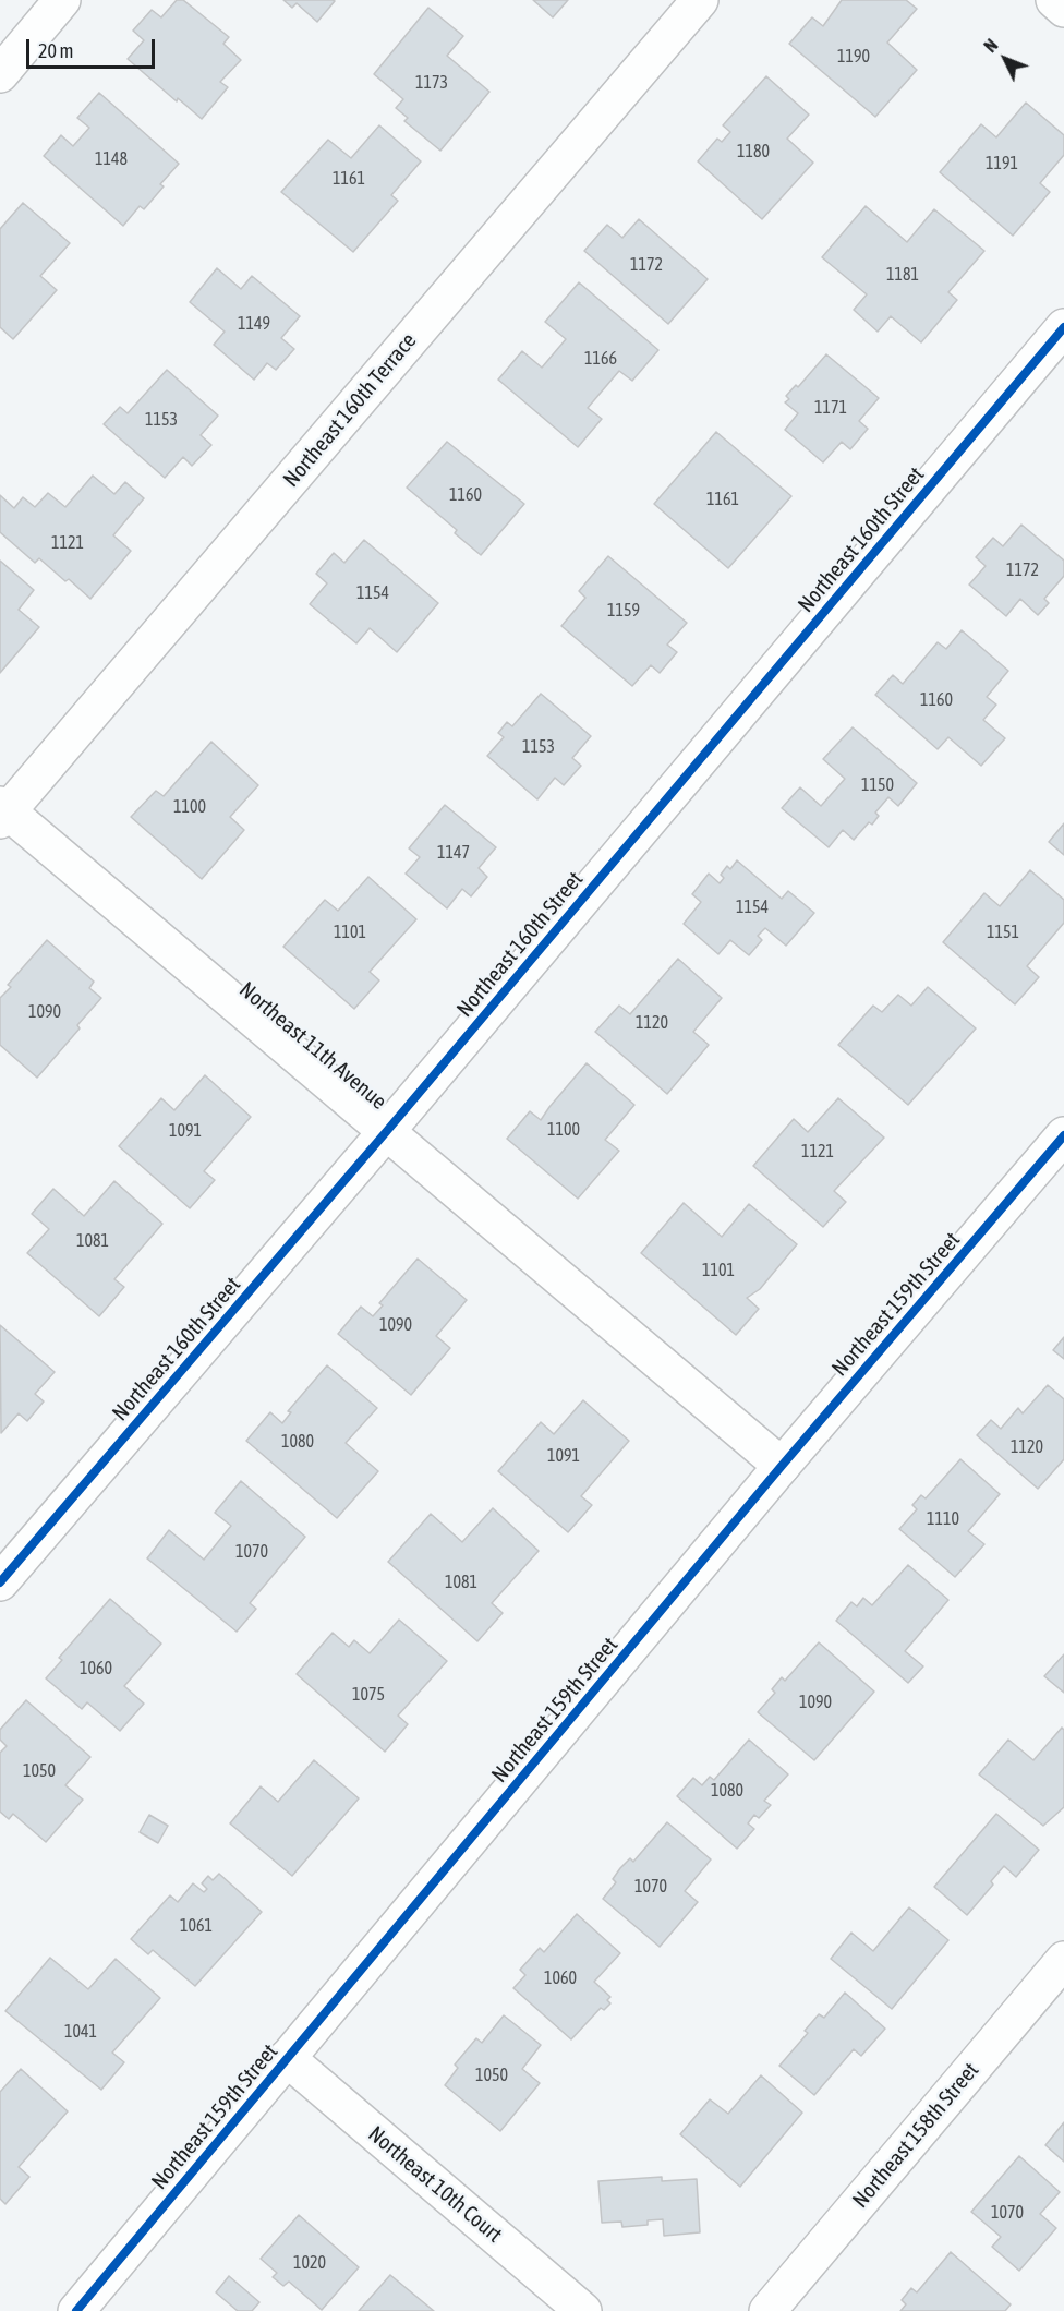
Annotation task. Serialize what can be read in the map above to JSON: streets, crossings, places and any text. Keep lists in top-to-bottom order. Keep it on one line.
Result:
{"streets":{"street":["Northeast 160th Terrace","Northeast 160th Street","Northeast 11th Avenue","Northeast 159th Street","Northeast 158th Street","Northeast 10th Court"]},"crossings":[["Northeast 160th Terrace","Northeast 11th Avenue"],["Northeast 160th Street","Northeast 11th Avenue"],["Northeast 11th Avenue","Northeast 159th Street"],["Northeast 159th Street","Northeast 10th Court"]],"house_numbers":["1190","1173","1180","1148","1191","1161","1172","1181","1149","1166","1171","1153","1160","1161","1121","1172","1154","1159","1160","1153","1150","1100","1147","1154","1101","1151","1090","1120","1100","1091","1121","1081","1101","1090","1080","1120","1091","1110","1070","1081","1060","1075","1090","1050","1080","1070","1061","1060","1041","1050","1070","1020"],"scale_bar":"20 m","north":"top left"}
